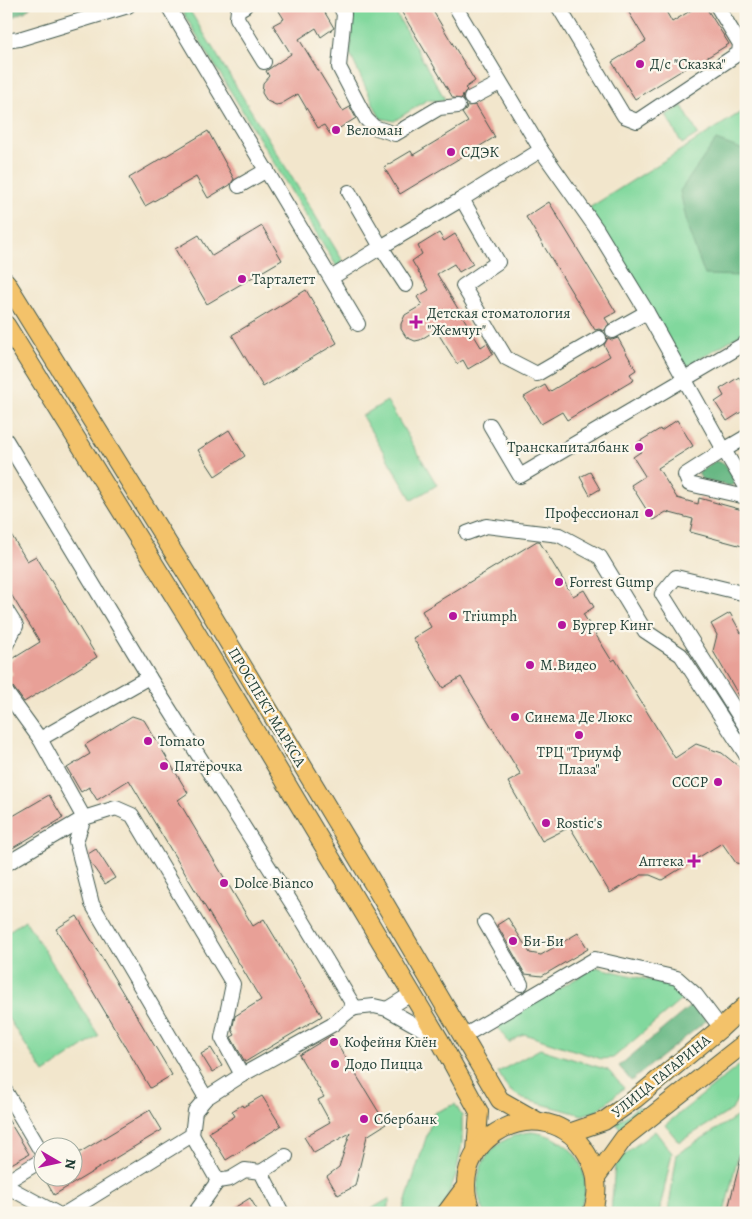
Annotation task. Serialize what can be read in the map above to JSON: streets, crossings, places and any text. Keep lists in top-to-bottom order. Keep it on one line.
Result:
{"streets":{"main road":["ПРОСПЕКТ МАРКСА","УЛИЦА ГАГАРИНА"]},"places":{"other":["Д/с \"Сказка\"","Веломан","СДЭК","Тарталетт","Транскапиталбанк","Профессионал","Forrest Gump","Triumph","Бургер Кинг","М.Видео","Синема Де Люкс","ТРЦ \"Триумф Плаза\"","Tomato","Пятёрочка","СССР","Rostic's","Dolce Bianco","Би-Би","Кофейня Клён","Додо Пицца","Сбербанк"],"health":["Детская стоматология \"Жемчуг\"","Аптека"]},"north":"right"}
